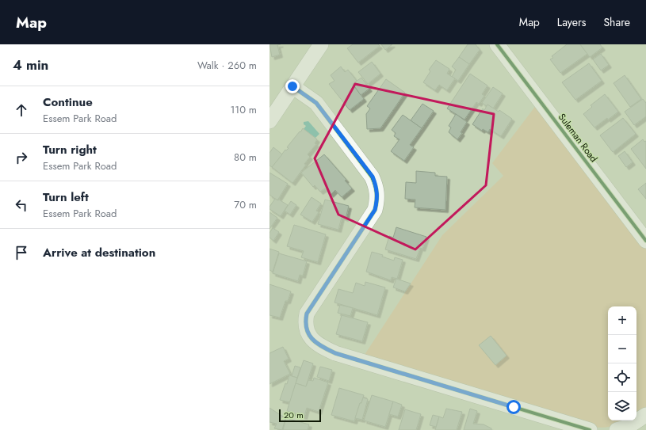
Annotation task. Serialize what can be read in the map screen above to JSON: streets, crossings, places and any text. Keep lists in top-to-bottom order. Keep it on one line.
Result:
{"streets":{"street":["Suleman Road"]},"scale_bar":"20 m","page":{"header":"Map","nav":["Map","Layers","Share"],"heading":["4 min","Walk · 260 m"],"list":[["Continue","Essem Park Road","110 m"],["Turn right","Essem Park Road","80 m"],["Turn left","Essem Park Road","70 m"],"Arrive at destination"],"map_buttons":["+","−"],"scale":"20 m"}}
